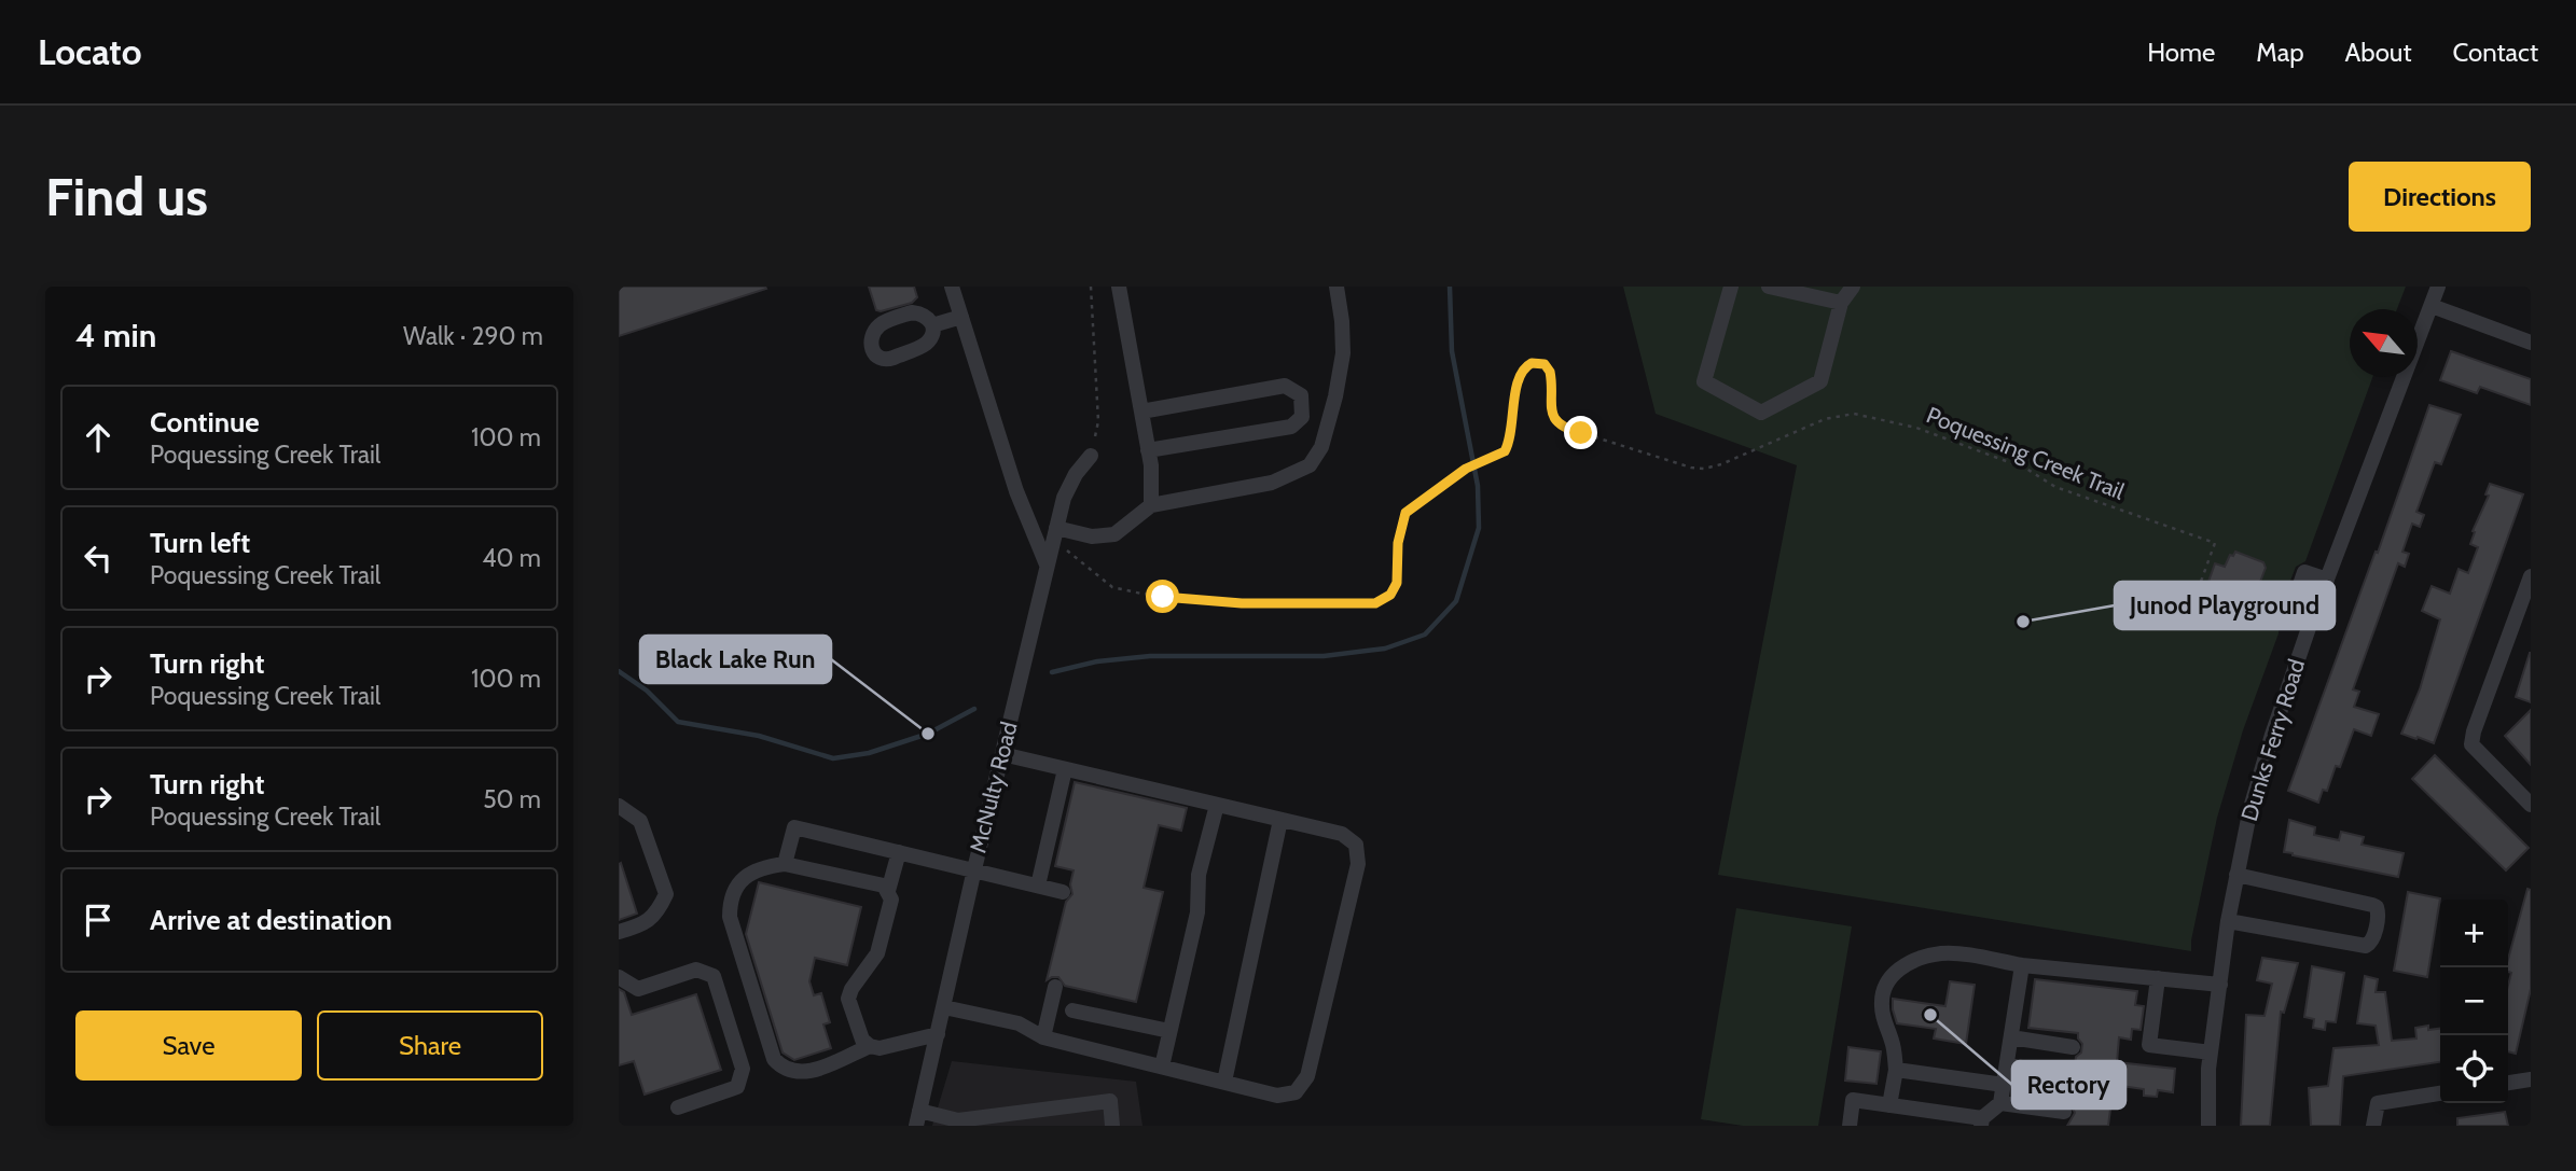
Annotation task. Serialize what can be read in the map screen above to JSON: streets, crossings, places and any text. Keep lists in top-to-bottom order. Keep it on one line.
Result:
{"streets":{"street":["Dunks Ferry Road","McNulty Road"],"path":["Poquessing Creek Trail"]},"places":["Junod Playground","Black Lake Run","Rectory"],"north":"top left","page":{"header":"Locato","nav":["Home","Map","About","Contact"],"buttons":["Directions",["Save","Share"]],"title":"Find us","heading":["4 min","Walk · 290 m"],"list":[["Continue","Poquessing Creek Trail","100 m"],["Turn left","Poquessing Creek Trail","40 m"],["Turn right","Poquessing Creek Trail","100 m"],["Turn right","Poquessing Creek Trail","50 m"],"Arrive at destination"],"map_buttons":["+","−"]}}
